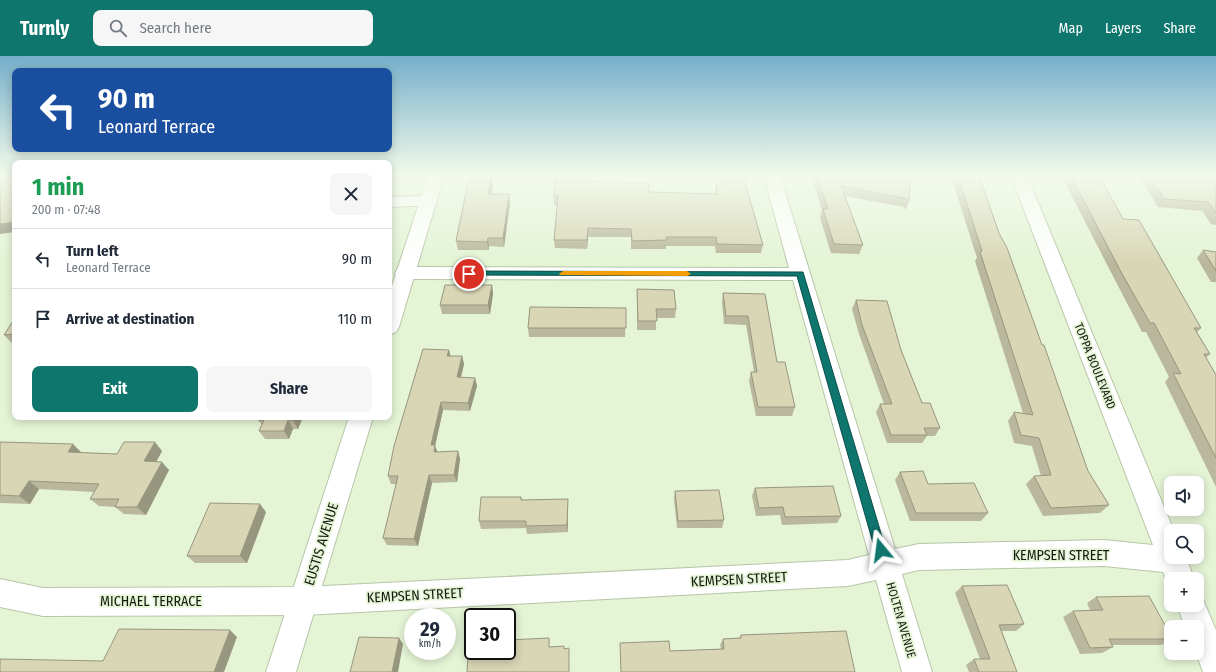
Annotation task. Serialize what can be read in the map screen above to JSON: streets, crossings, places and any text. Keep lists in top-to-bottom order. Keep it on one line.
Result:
{"streets":{"street":["TOPPA BOULEVARD","EUSTIS AVENUE","KEMPSEN STREET","MICHAEL TERRACE","HOLTEN AVENUE"]},"crossings":[["EUSTIS AVENUE","KEMPSEN STREET"],["EUSTIS AVENUE","MICHAEL TERRACE"],["KEMPSEN STREET","MICHAEL TERRACE"],["KEMPSEN STREET","HOLTEN AVENUE"]],"page":{"header":"Turnly","search":"Search here","nav":["Map","Layers","Share"],"turn":["90 m","Leonard Terrace"],"heading":["1 min","200 m · 07:48"],"list":[{"name":"Turn left","note":"Leonard Terrace","value":"90 m"},{"name":"Arrive at destination","value":"110 m"}],"buttons":["Exit","Share"],"map_buttons":["+","−"],"speed":"29 km/h","limit":"30"}}
